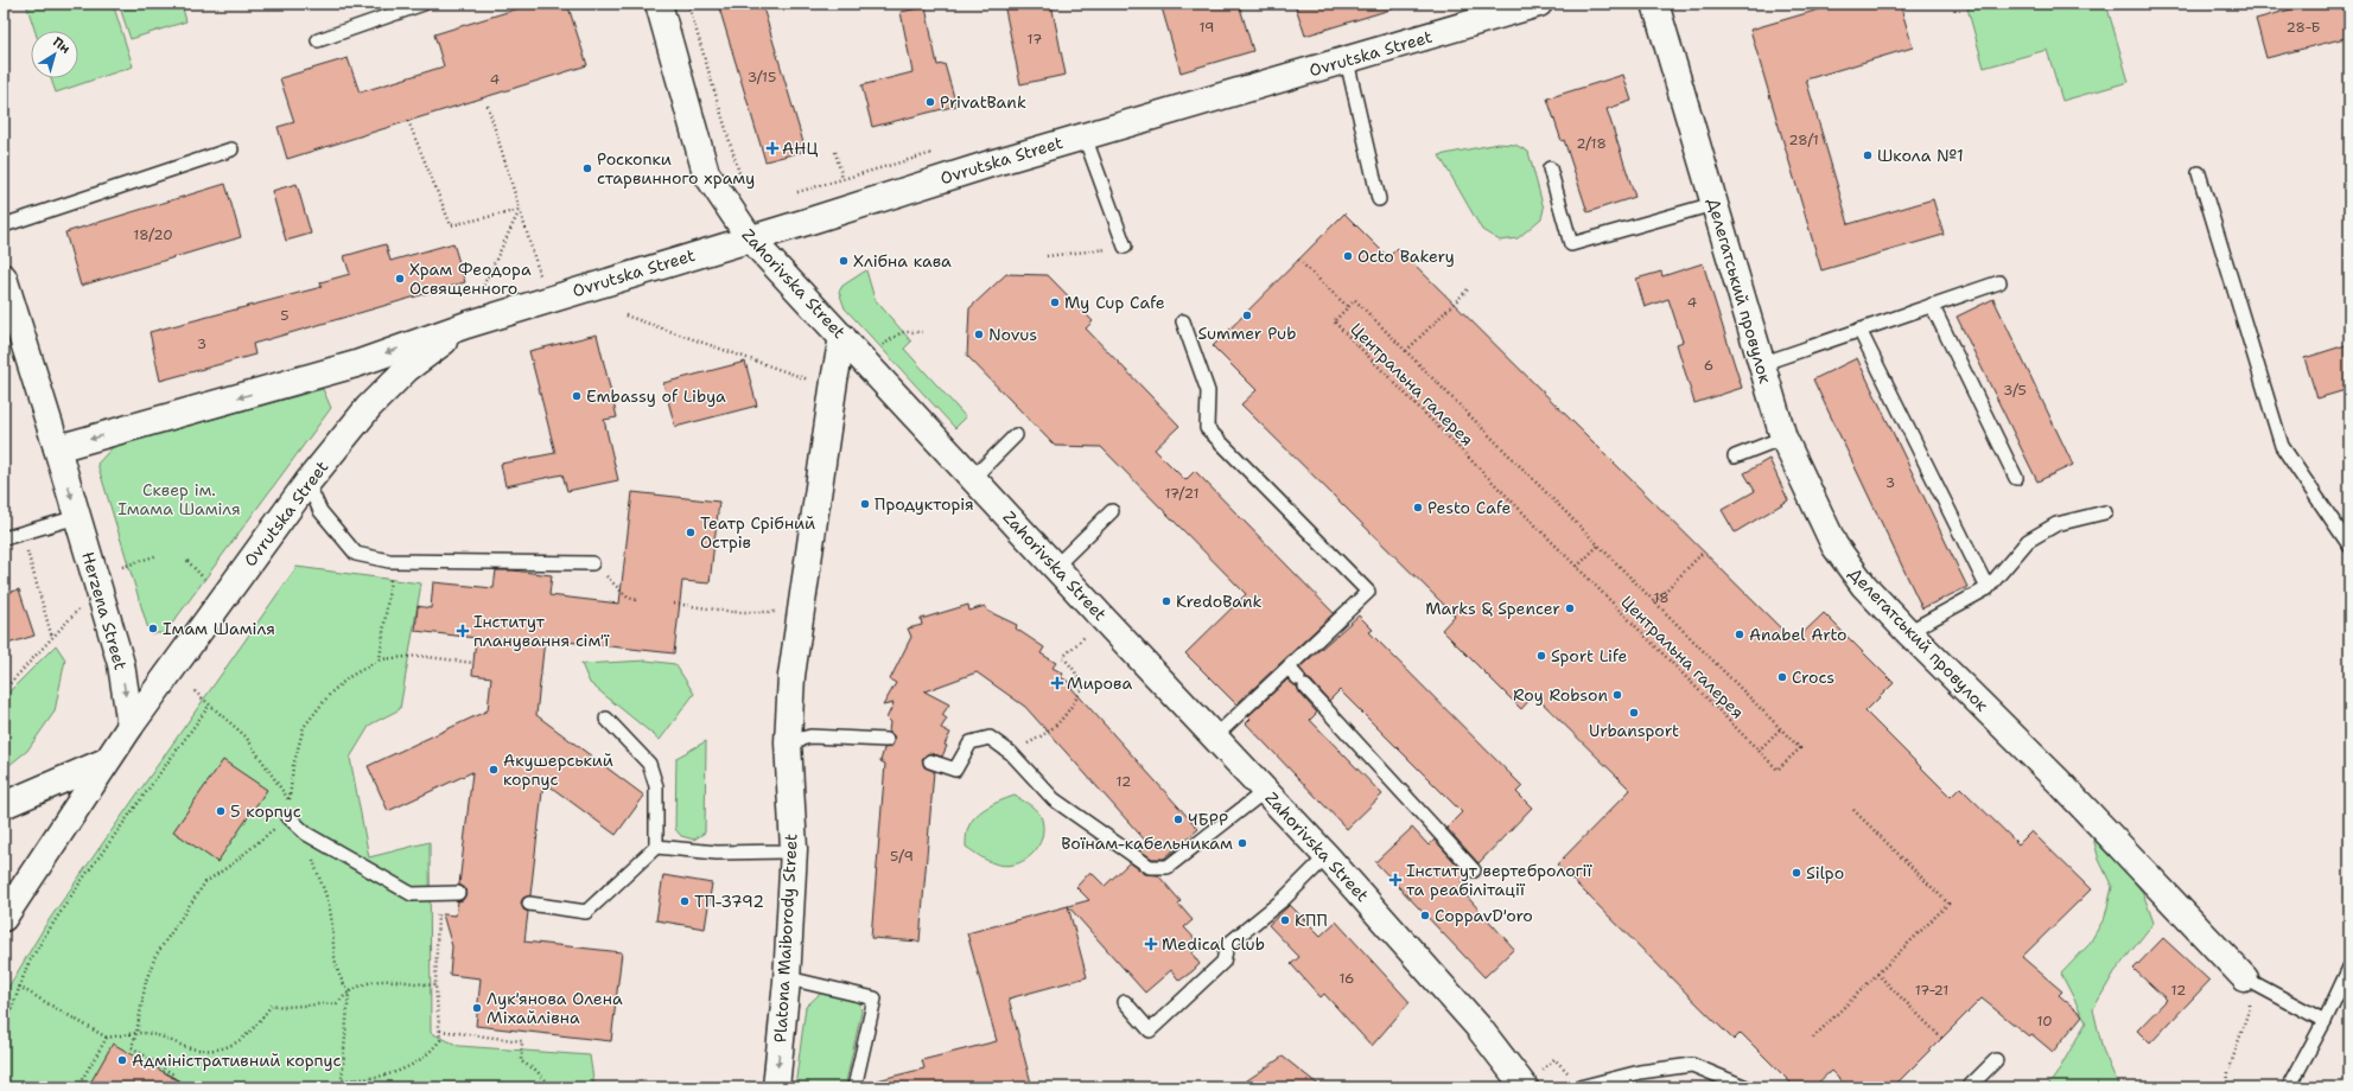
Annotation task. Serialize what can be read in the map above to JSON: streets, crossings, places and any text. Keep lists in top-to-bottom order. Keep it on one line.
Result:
{"streets":{"street":["Ovrutska Street","Zahorivska Street","Делегатський провулок","Herzena Street","Platona Maiborody Street"],"path":["Центральна галерея"]},"crossings":[["Ovrutska Street","Zahorivska Street"],["Ovrutska Street","Herzena Street"],["Zahorivska Street","Platona Maiborody Street"]],"one_way":["Herzena Street"],"parks":["Сквер ім. Імама Шаміля"],"places":{"other":["PrivatBank","Школа №1","Роскопки старвинного храму","Octo Bakery","Хлібна кава","Храм Феодора Освященного","My Cup Cafe","Summer Pub","Novus","Embassy of Libya","Продукторія","Pesto Cafe","Театр Срібний Острів","KredoBank","Marks & Spencer","Імам Шаміля","Anabel Arto","Sport Life","Crocs","Roy Robson","Urbansport","Акушерський корпус","5 корпус","ЧБРР","Воїнам-кабельникам","Silpo","ТП-3792","CoppavD'oro","КПП","Лук'янова Олена Міхайлівна","Адміністративний корпус"],"health":["АНЦ","Інститут планування сім'ї","Мирова","Інститут вертебрології та реабілітації","Medical Club"]},"house_numbers":["19","28-Б","17","3/15","4","28/1","2/18","18/20","4","5","3","6","3/5","3","17/21","18","12","5/9","16","17-21","12","10"],"north":"top right"}
